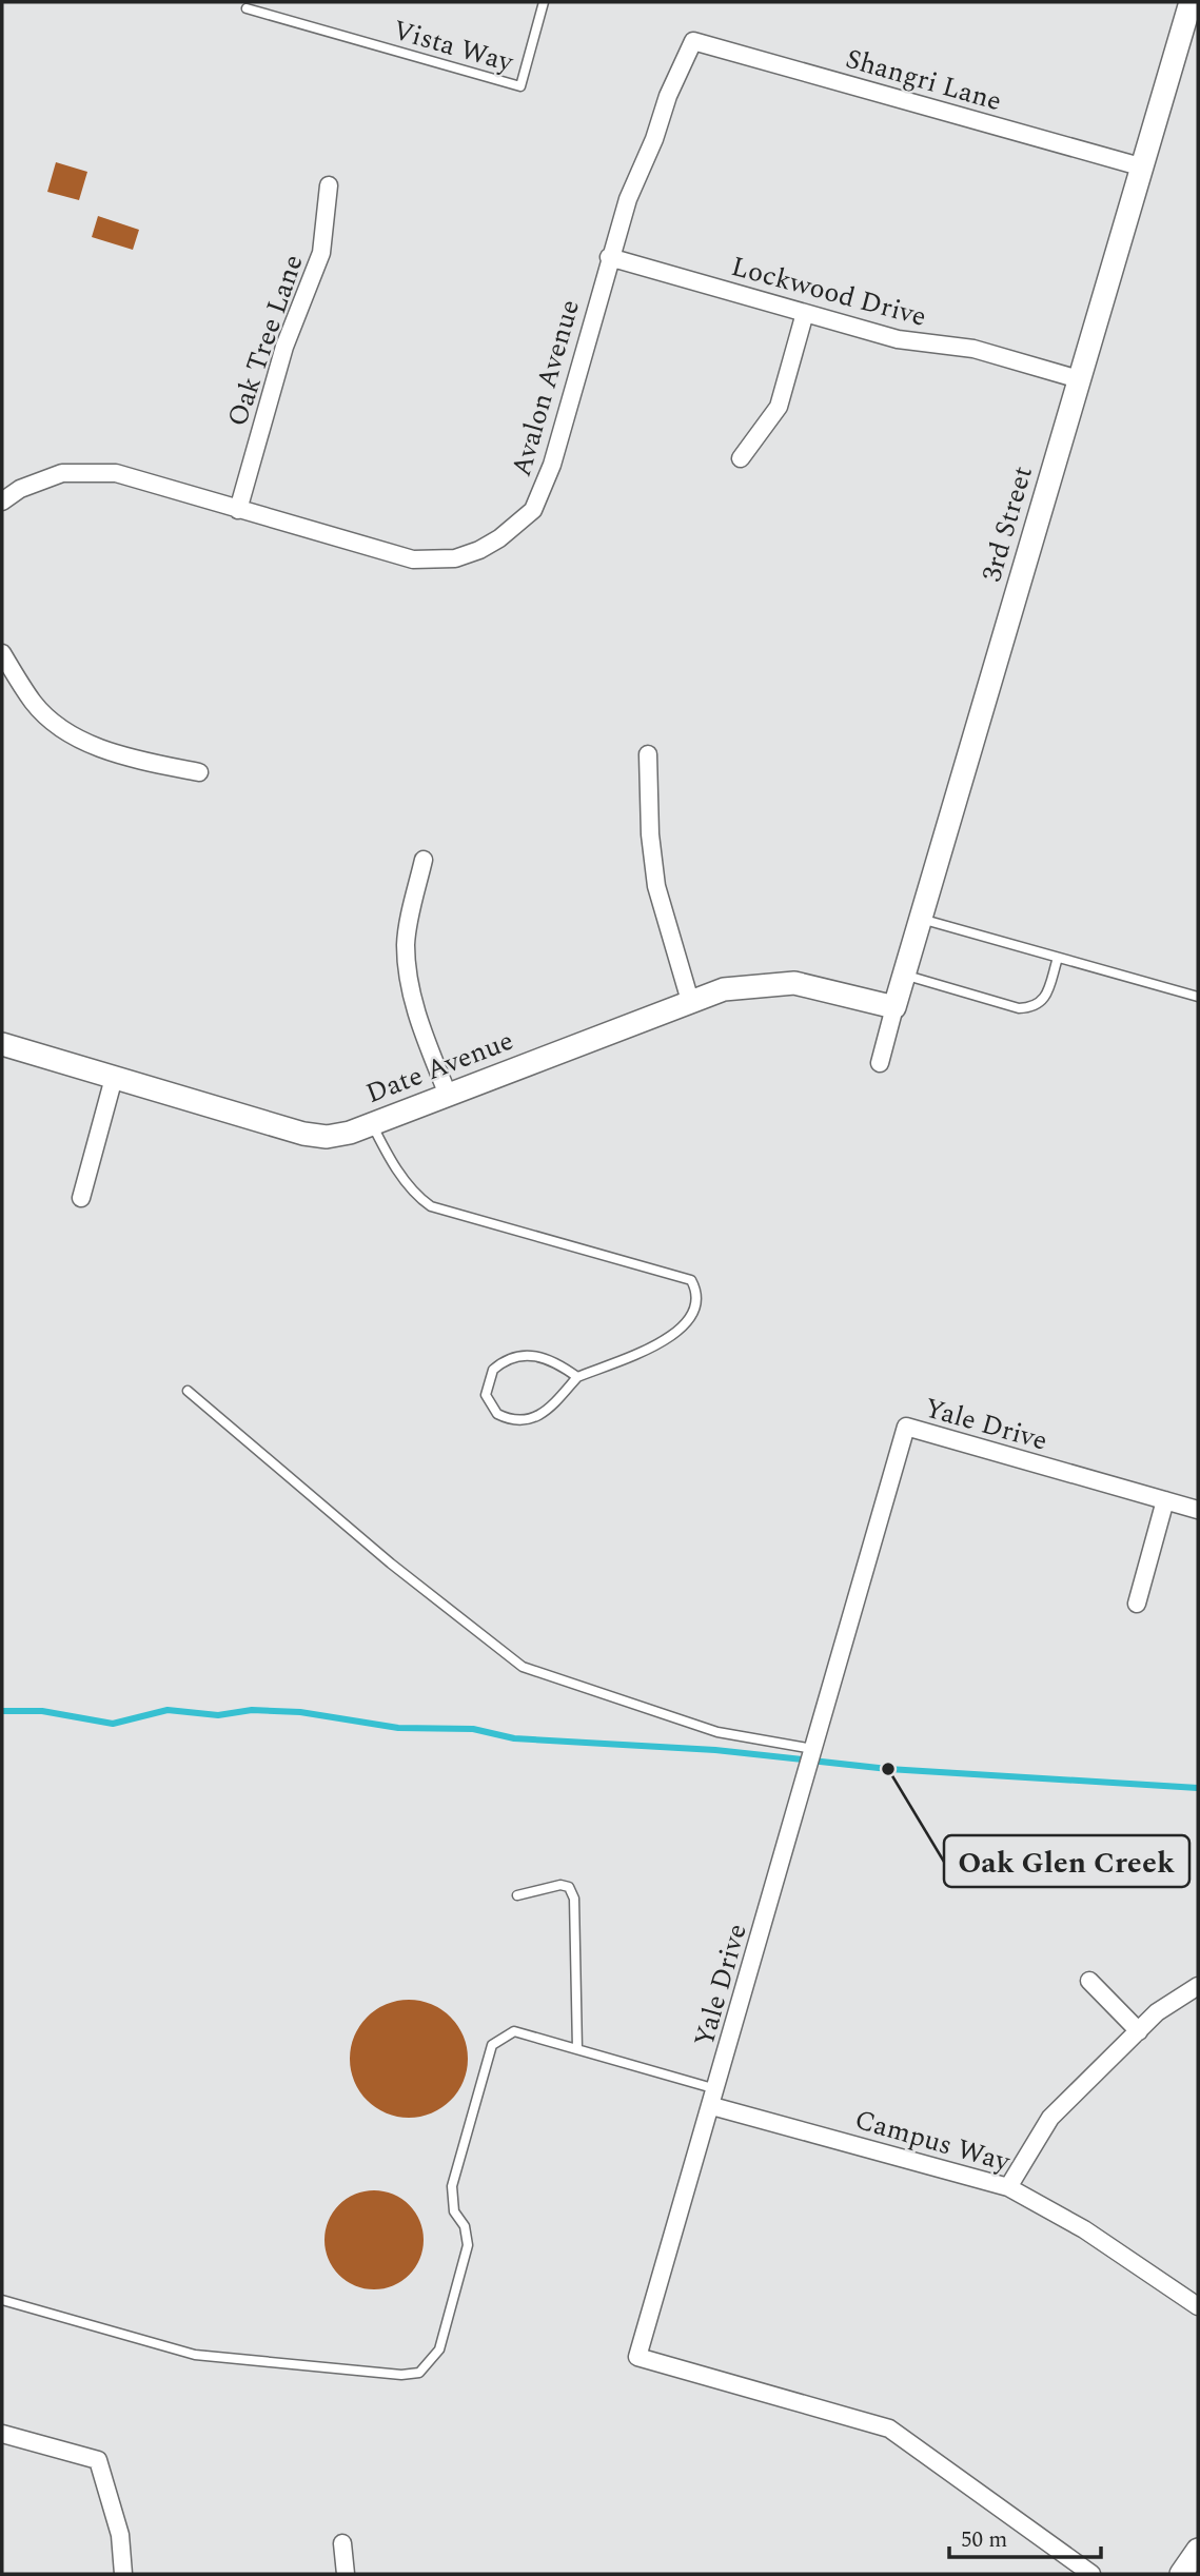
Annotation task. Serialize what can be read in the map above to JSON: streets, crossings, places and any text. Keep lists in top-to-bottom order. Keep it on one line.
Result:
{"streets":{"street":["Shangri Lane","Lockwood Drive","Oak Tree Lane","Avalon Avenue","3rd Street","Date Avenue","Yale Drive","Campus Way"],"lane":["Vista Way"]},"crossings":[["Shangri Lane","Avalon Avenue"],["Shangri Lane","3rd Street"],["Lockwood Drive","Avalon Avenue"],["Lockwood Drive","3rd Street"],["Oak Tree Lane","Avalon Avenue"],["3rd Street","Date Avenue"],["Yale Drive","Campus Way"]],"places":["Oak Glen Creek"],"scale_bar":"50 m"}
